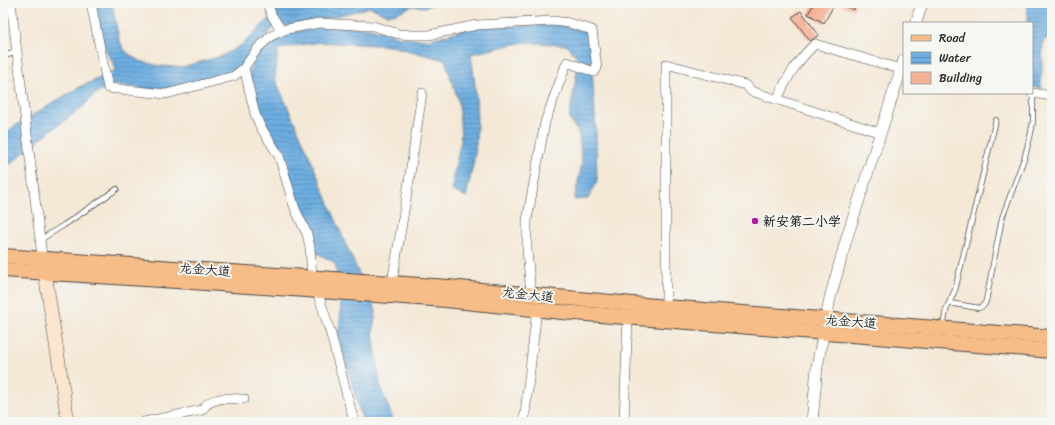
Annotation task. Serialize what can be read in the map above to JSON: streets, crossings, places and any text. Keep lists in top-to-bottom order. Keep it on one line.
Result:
{"streets":{"main road":["龙金大道"]},"places":["新安第二小学"],"legend":["Road","Water","Building"]}
